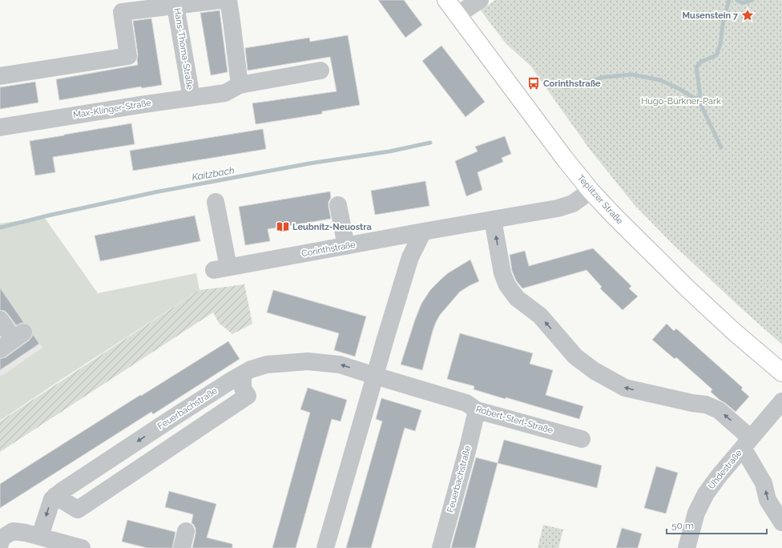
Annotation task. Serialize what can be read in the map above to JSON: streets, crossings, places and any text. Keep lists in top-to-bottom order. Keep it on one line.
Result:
{"streets":{"main road":["Teplitzer Straße"],"street":["Hans-Thoma-Straße","Max-Klinger-Straße","Corinthstraße","Feuerbachstraße","Robert-Sterl-Straße","Uhdestraße"]},"crossings":[["Hans-Thoma-Straße","Max-Klinger-Straße"],["Teplitzer Straße","Corinthstraße"],["Feuerbachstraße","Robert-Sterl-Straße"]],"one_way":["Feuerbachstraße"],"water":["Kaitzbach"],"parks":["Hugo-Bürkner-Park"],"places":{"place":["Musenstein 7"],"bus stop":["Corinthstraße"],"library":["Leubnitz-Neuostra"]},"scale_bar":"50 m"}
